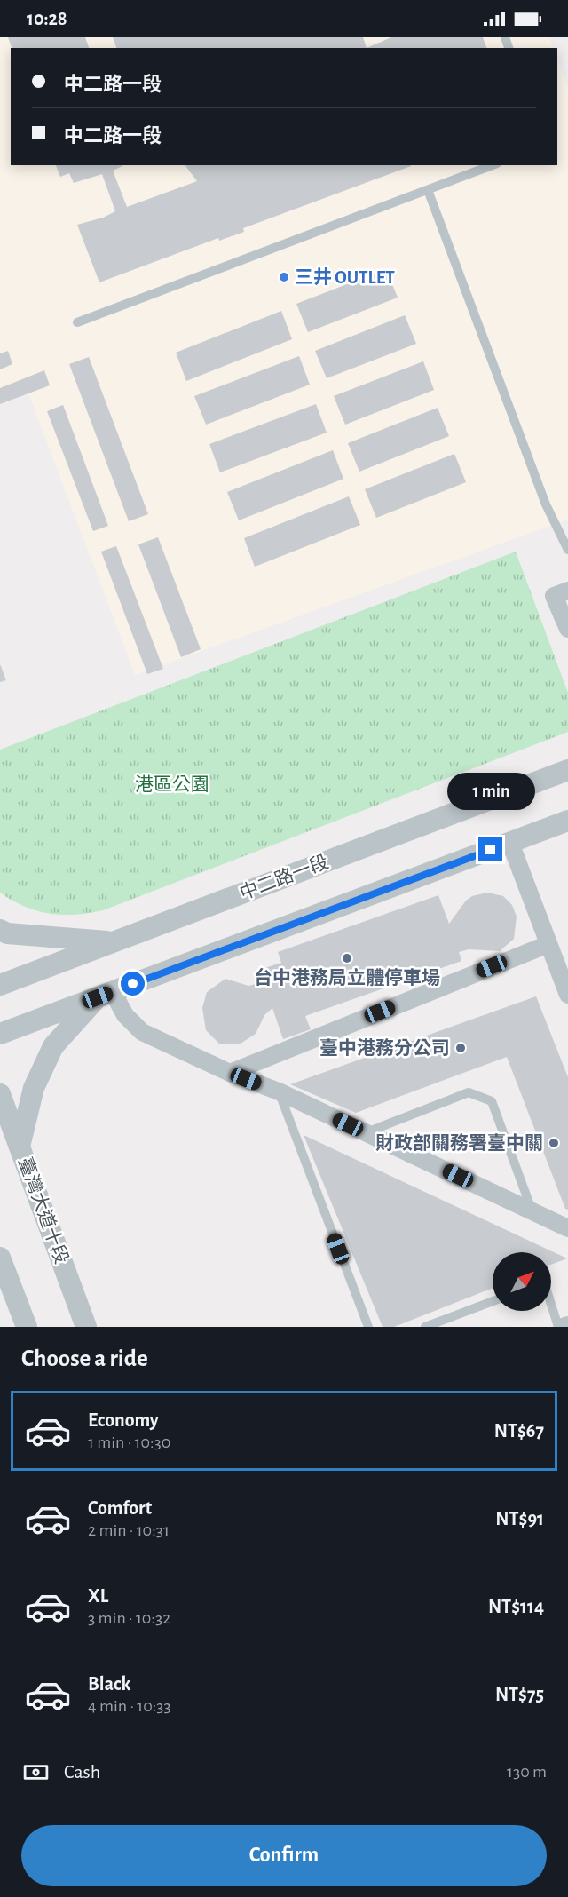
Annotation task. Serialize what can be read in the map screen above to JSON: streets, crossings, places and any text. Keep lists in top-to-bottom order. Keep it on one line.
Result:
{"streets":{"street":["中二路一段","臺灣大道十段"]},"parks":["港區公園"],"places":["三井 OUTLET","台中港務局立體停車場","臺中港務分公司","財政部關務署臺中關"],"north":"top right","page":{"status":"10:28","banner":["中二路一段","中二路一段"],"bubble":"1 min","heading":"Choose a ride","list":[{"name":"Economy","note":"1 min · 10:30","value":"NT$67"},{"name":"Comfort","note":"2 min · 10:31","value":"NT$91"},{"name":"XL","note":"3 min · 10:32","value":"NT$114"},{"name":"Black","note":"4 min · 10:33","value":"NT$75"}],"pay":["Cash","130 m"],"buttons":"Confirm"}}
